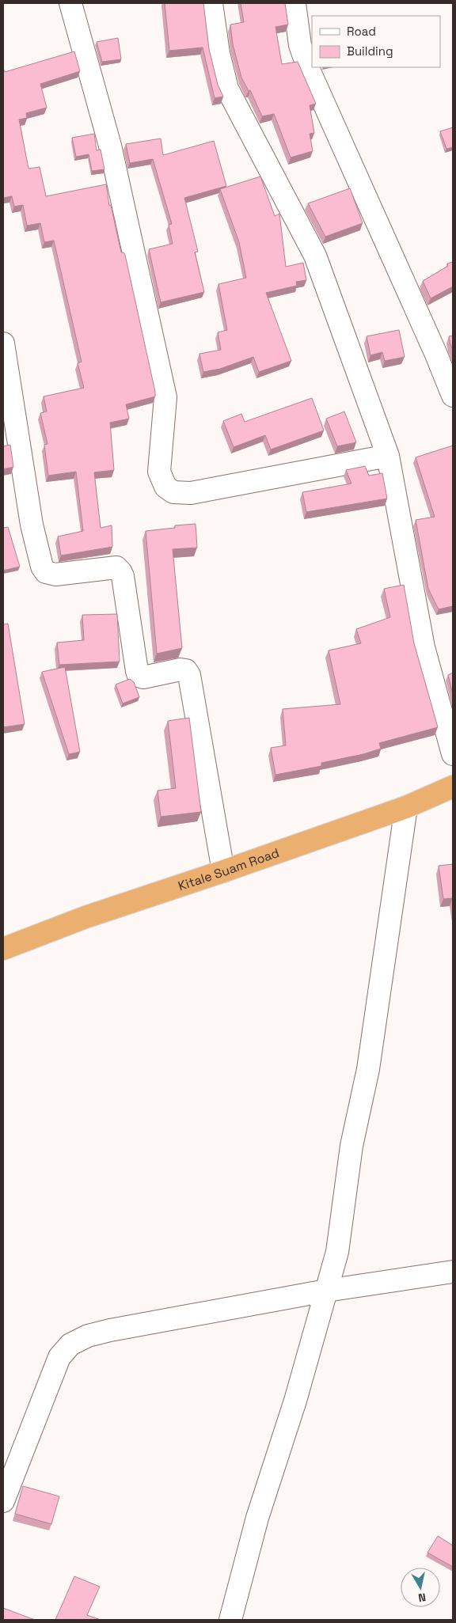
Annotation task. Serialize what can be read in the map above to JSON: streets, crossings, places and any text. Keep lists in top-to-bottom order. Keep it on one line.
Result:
{"streets":{"highway":["Kitale Suam Road"]},"legend":["Road","Building"],"north":"bottom"}
